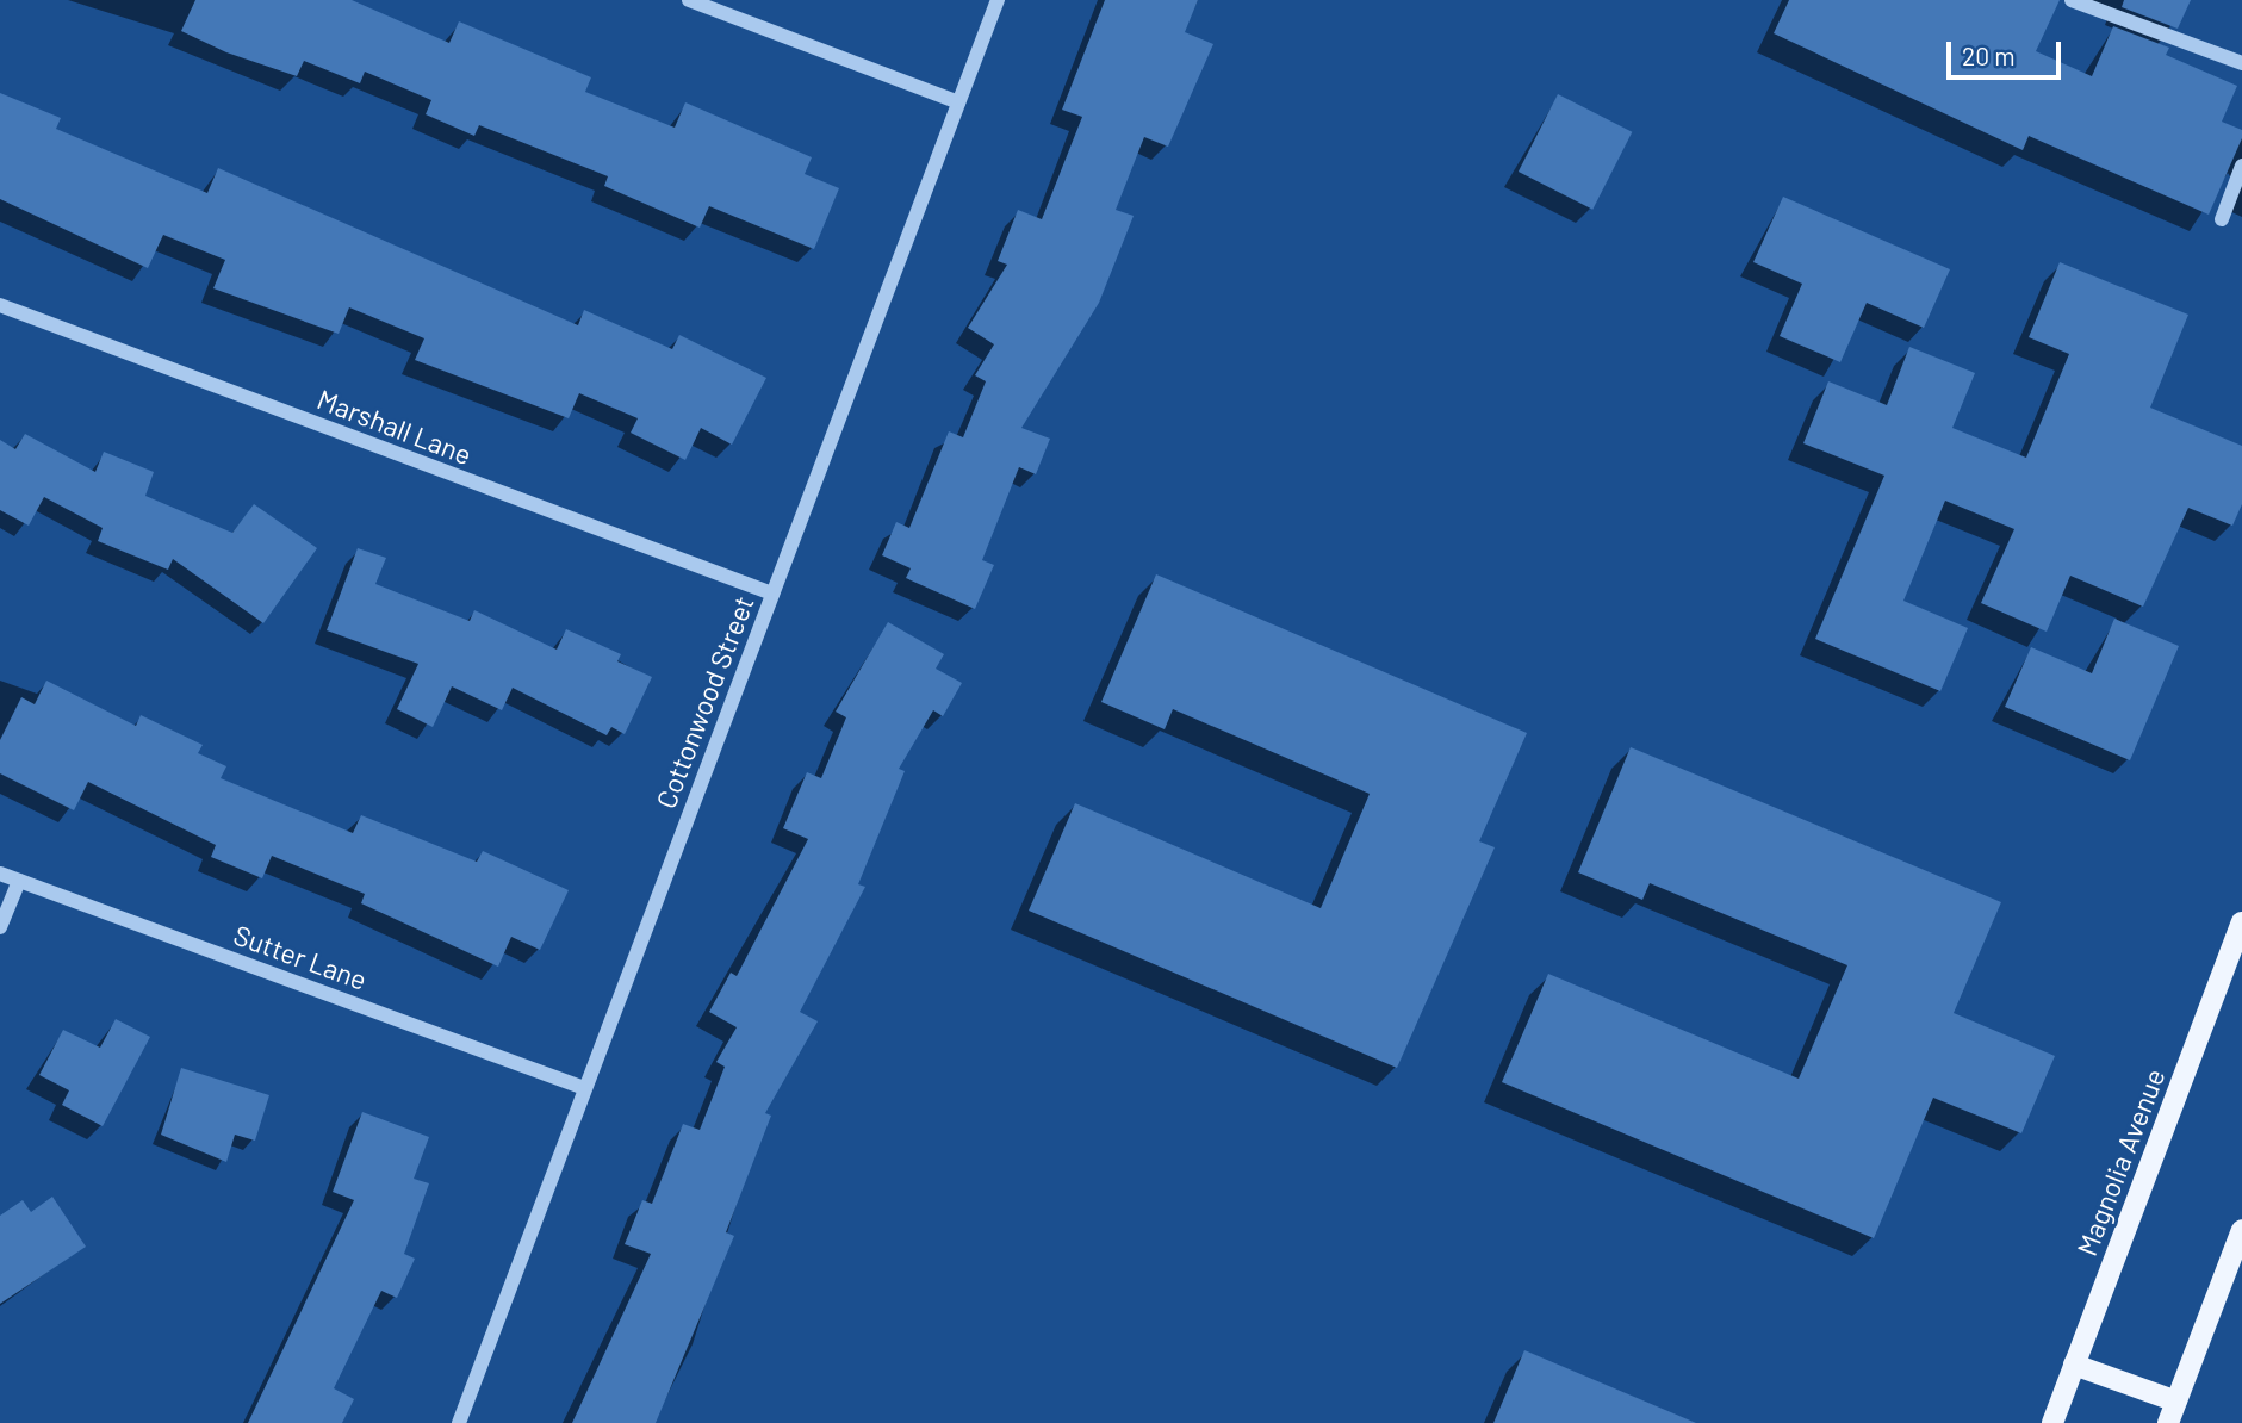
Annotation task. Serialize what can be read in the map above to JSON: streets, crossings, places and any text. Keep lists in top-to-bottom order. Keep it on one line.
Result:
{"streets":{"main road":["Magnolia Avenue"],"street":["Marshall Lane","Cottonwood Street","Sutter Lane"]},"crossings":[["Marshall Lane","Cottonwood Street"],["Cottonwood Street","Sutter Lane"]],"scale_bar":"20 m"}
